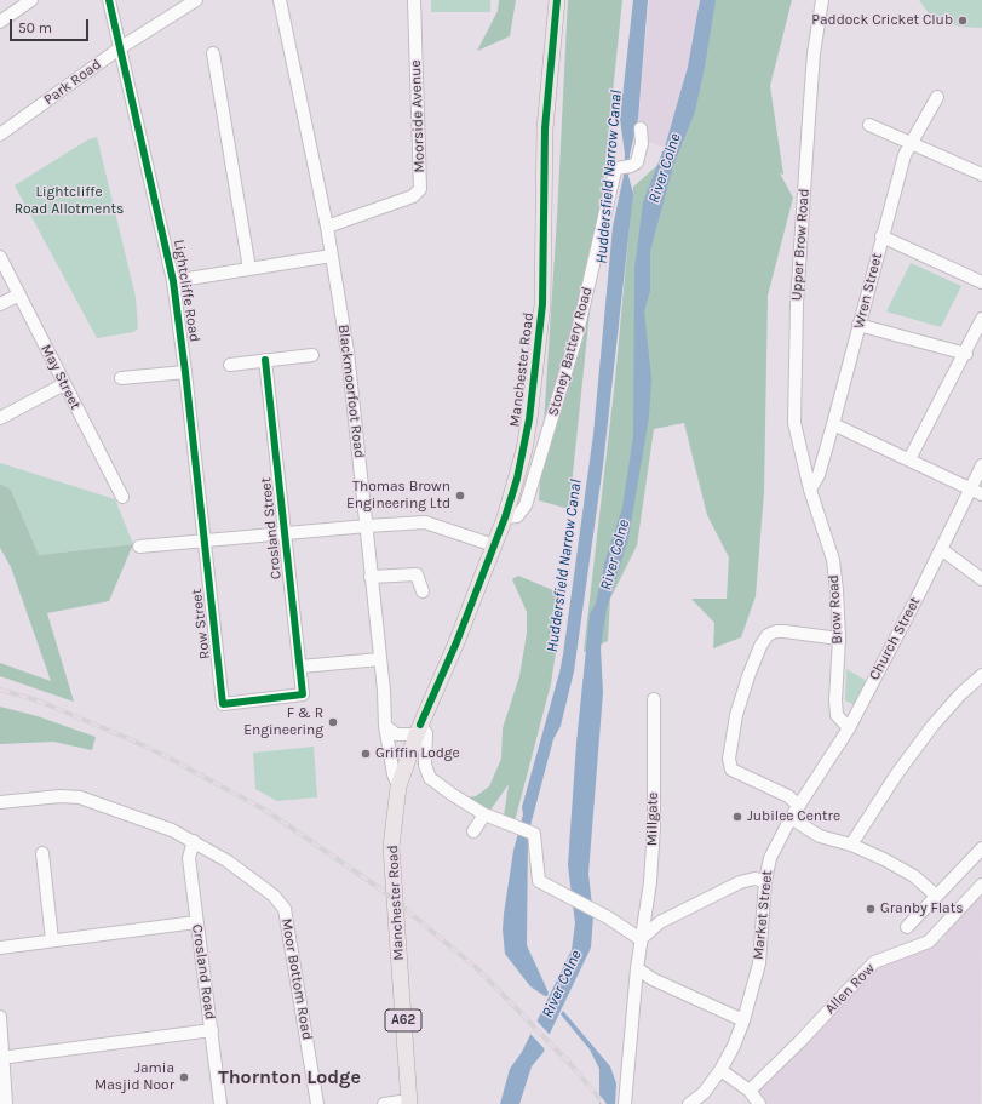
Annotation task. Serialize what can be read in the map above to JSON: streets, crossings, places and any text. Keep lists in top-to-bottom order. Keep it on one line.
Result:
{"streets":{"main road":["Manchester Road","A62"],"street":["Park Road","Moorside Avenue","Upper Brow Road","Lightcliffe Road","Wren Street","Stoney Battery Road","May Street","Blackmoorfoot Road","Crosland Street","Brow Road","Row Street","Church Street","Millgate","Market Street","Crosland Road","Moor Bottom Road","Allen Row"]},"crossings":[["Park Road","Lightcliffe Road"],["Moorside Avenue","Blackmoorfoot Road"],["Upper Brow Road","Wren Street"],["Upper Brow Road","Brow Road"],["Lightcliffe Road","Row Street"],["Wren Street","Brow Road"],["Stoney Battery Road","Manchester Road"],["Manchester Road","Blackmoorfoot Road"],["Crosland Street","Row Street"],["Brow Road","Church Street"],["Brow Road","Market Street"],["Church Street","Market Street"],["Crosland Road","Moor Bottom Road"]],"districts":["Thornton Lodge"],"water":["River Colne","Huddersfield Narrow Canal"],"parks":["Lightcliffe Road Allotments"],"places":["Paddock Cricket Club","Thomas Brown Engineering Ltd","F & R Engineering","Griffin Lodge","Jubilee Centre","Granby Flats","Jamia Masjid Noor"],"scale_bar":"50 m"}
